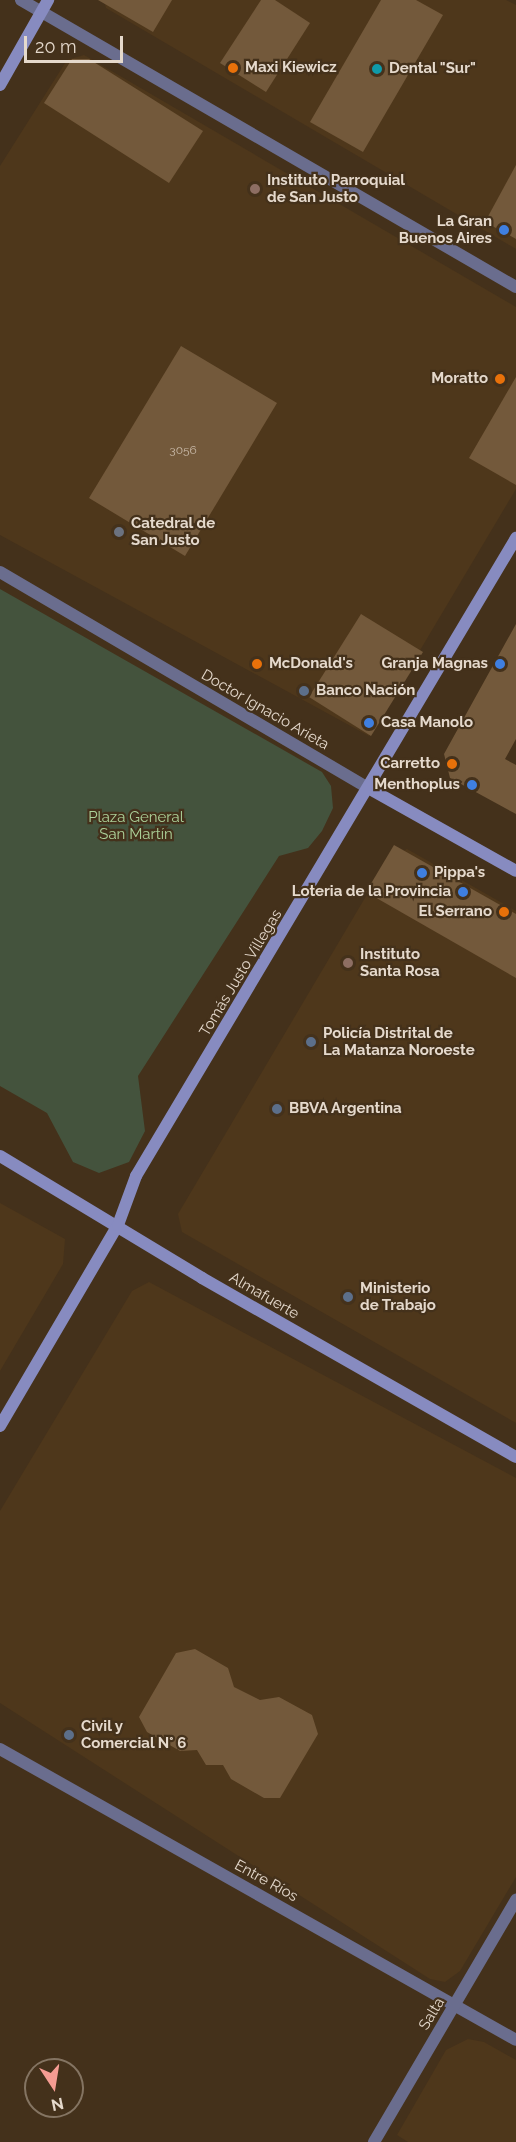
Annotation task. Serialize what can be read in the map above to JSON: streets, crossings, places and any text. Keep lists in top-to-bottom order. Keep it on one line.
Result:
{"streets":{"street":["Doctor Ignacio Arieta","Tomás Justo Villegas","Almafuerte","Entre Ríos","Salta"]},"crossings":[["Doctor Ignacio Arieta","Tomás Justo Villegas"],["Tomás Justo Villegas","Almafuerte"],["Entre Ríos","Salta"]],"parks":["Plaza General San Martín"],"places":["Maxi Kiewicz","Dental \"Sur\"","Instituto Parroquial de San Justo","La Gran Buenos Aires","Moratto","Catedral de San Justo","McDonald's","Granja Magnas","Banco Nación","Casa Manolo","Carretto","Menthoplus","Pippa's","Loteria de la Provincia","El Serrano","Instituto Santa Rosa","Policía Distrital de La Matanza Noroeste","BBVA Argentina","Ministerio de Trabajo","Civil y Comercial N° 6"],"house_numbers":["3056"],"scale_bar":"20 m","north":"bottom"}
